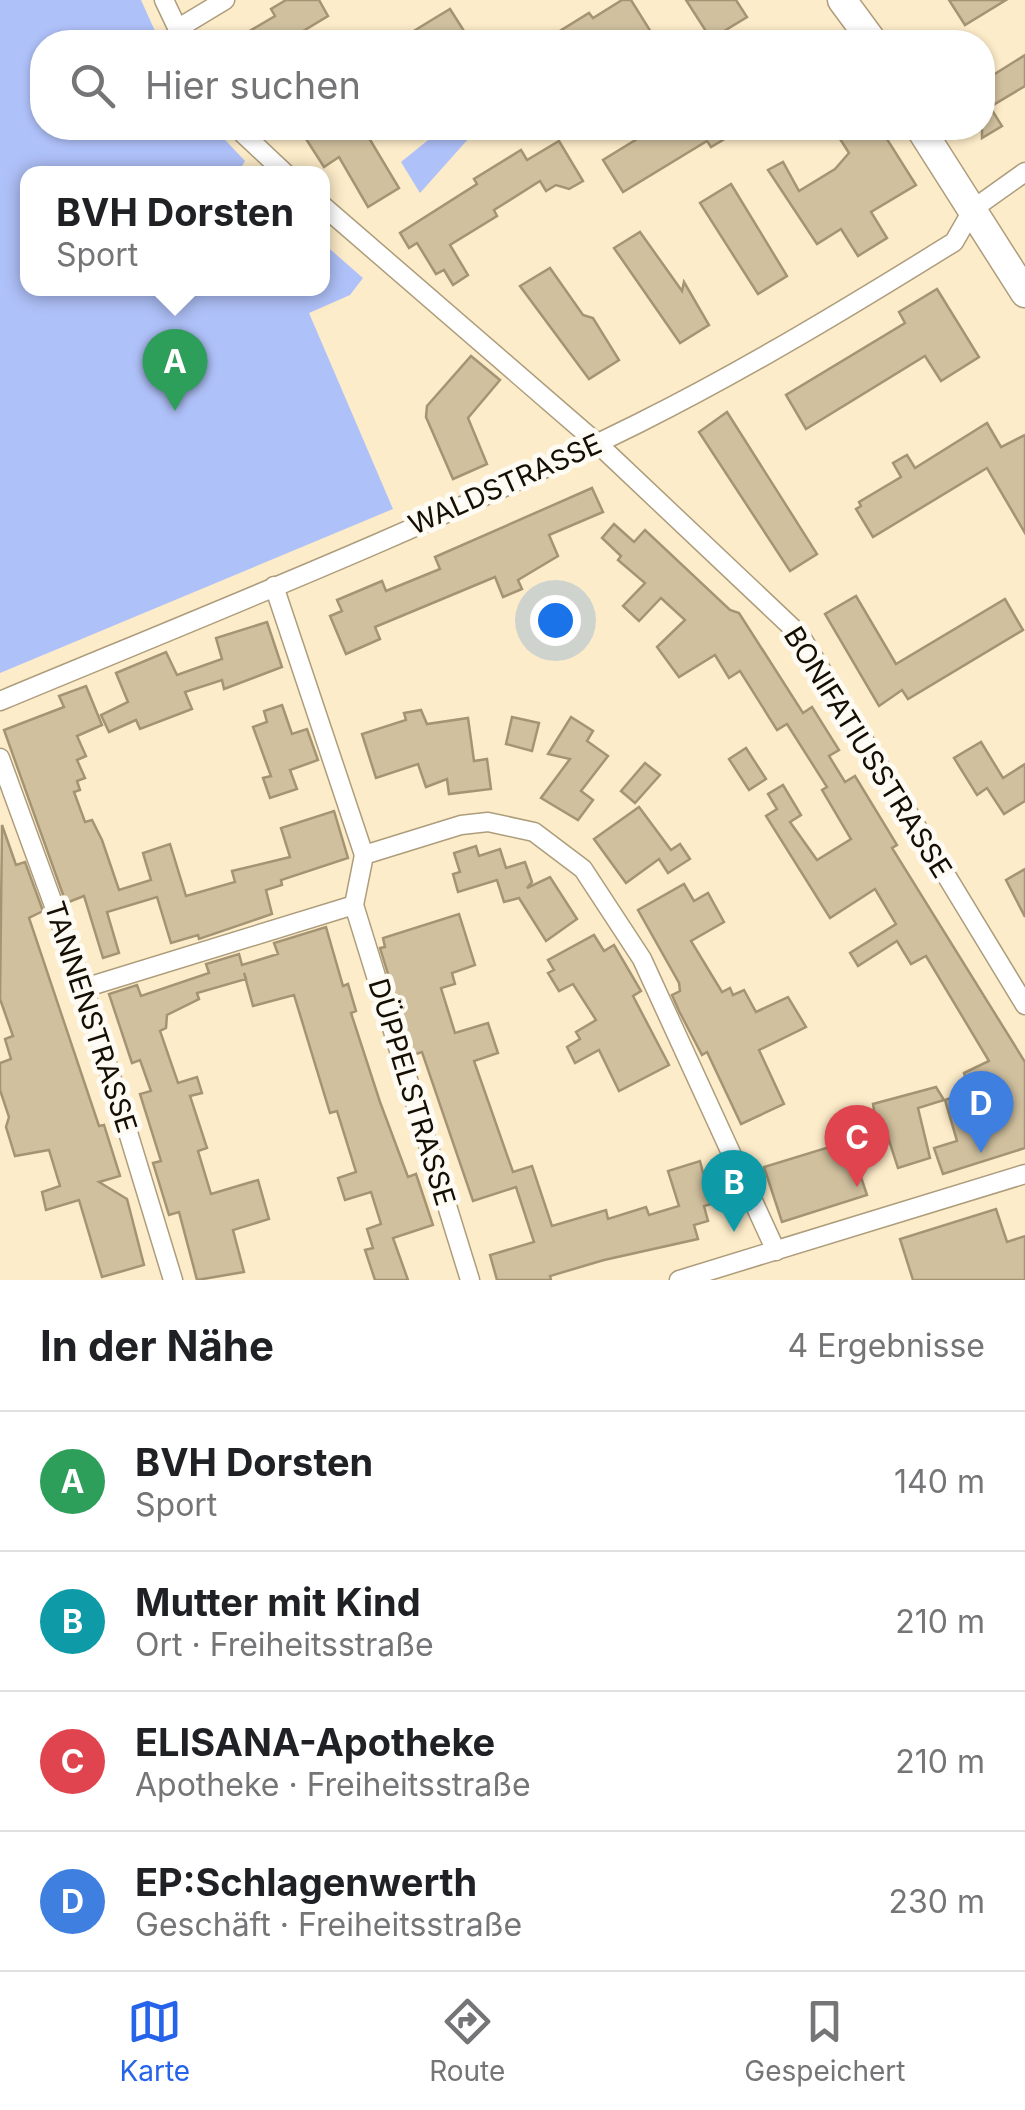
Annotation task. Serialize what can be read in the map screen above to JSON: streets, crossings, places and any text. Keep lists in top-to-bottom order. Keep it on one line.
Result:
{"streets":{"street":["WALDSTRASSE","BONIFATIUSSTRASSE","TANNENSTRASSE","DÜPPELSTRASSE"]},"crossings":[["WALDSTRASSE","BONIFATIUSSTRASSE"]],"page":{"search":"Hier suchen","popup":["BVH Dorsten","Sport"],"pins":["A","D","C","B"],"heading":["In der Nähe","4 Ergebnisse"],"list":[{"mark":"A","name":"BVH Dorsten","note":"Sport","value":"140 m"},{"mark":"B","name":"Mutter mit Kind","note":"Ort · Freiheitsstraße","value":"210 m"},{"mark":"C","name":"ELISANA-Apotheke","note":"Apotheke · Freiheitsstraße","value":"210 m"},{"mark":"D","name":"EP:Schlagenwerth","note":"Geschäft · Freiheitsstraße","value":"230 m"}],"nav":["Karte","Route","Gespeichert"]}}
